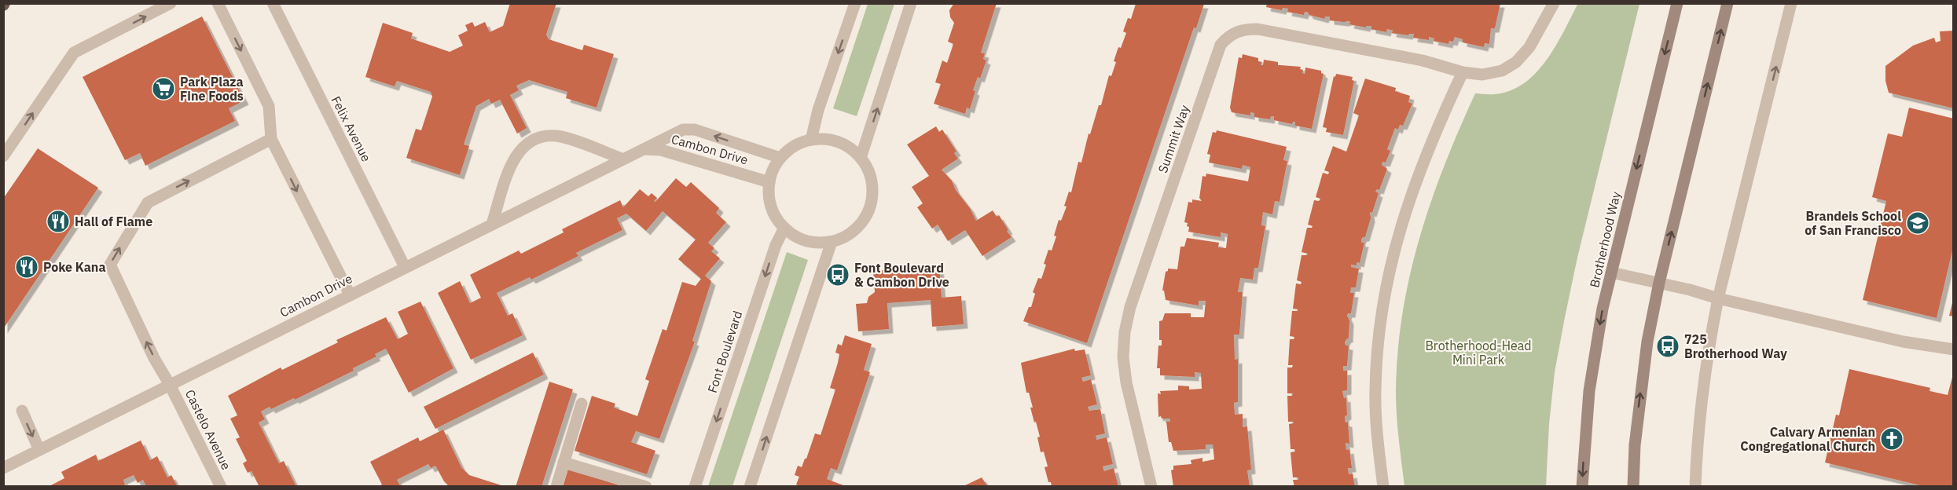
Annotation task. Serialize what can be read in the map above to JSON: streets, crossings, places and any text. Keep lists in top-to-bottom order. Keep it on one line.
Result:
{"streets":{"main road":["Brotherhood Way"],"street":["Felix Avenue","Summit Way","Cambon Drive","Font Boulevard","Castelo Avenue"]},"crossings":[["Felix Avenue","Cambon Drive"],["Cambon Drive","Font Boulevard"],["Cambon Drive","Castelo Avenue"]],"parks":["Brotherhood-Head Mini Park"],"places":{"supermarket":["Park Plaza Fine Foods"],"restaurant":["Hall of Flame","Poke Kana"],"school or university":["Brandeis School of San Francisco"],"bus stop":["Font Boulevard & Cambon Drive","725 Brotherhood Way"],"church":["Calvary Armenian Congregational Church"]}}
